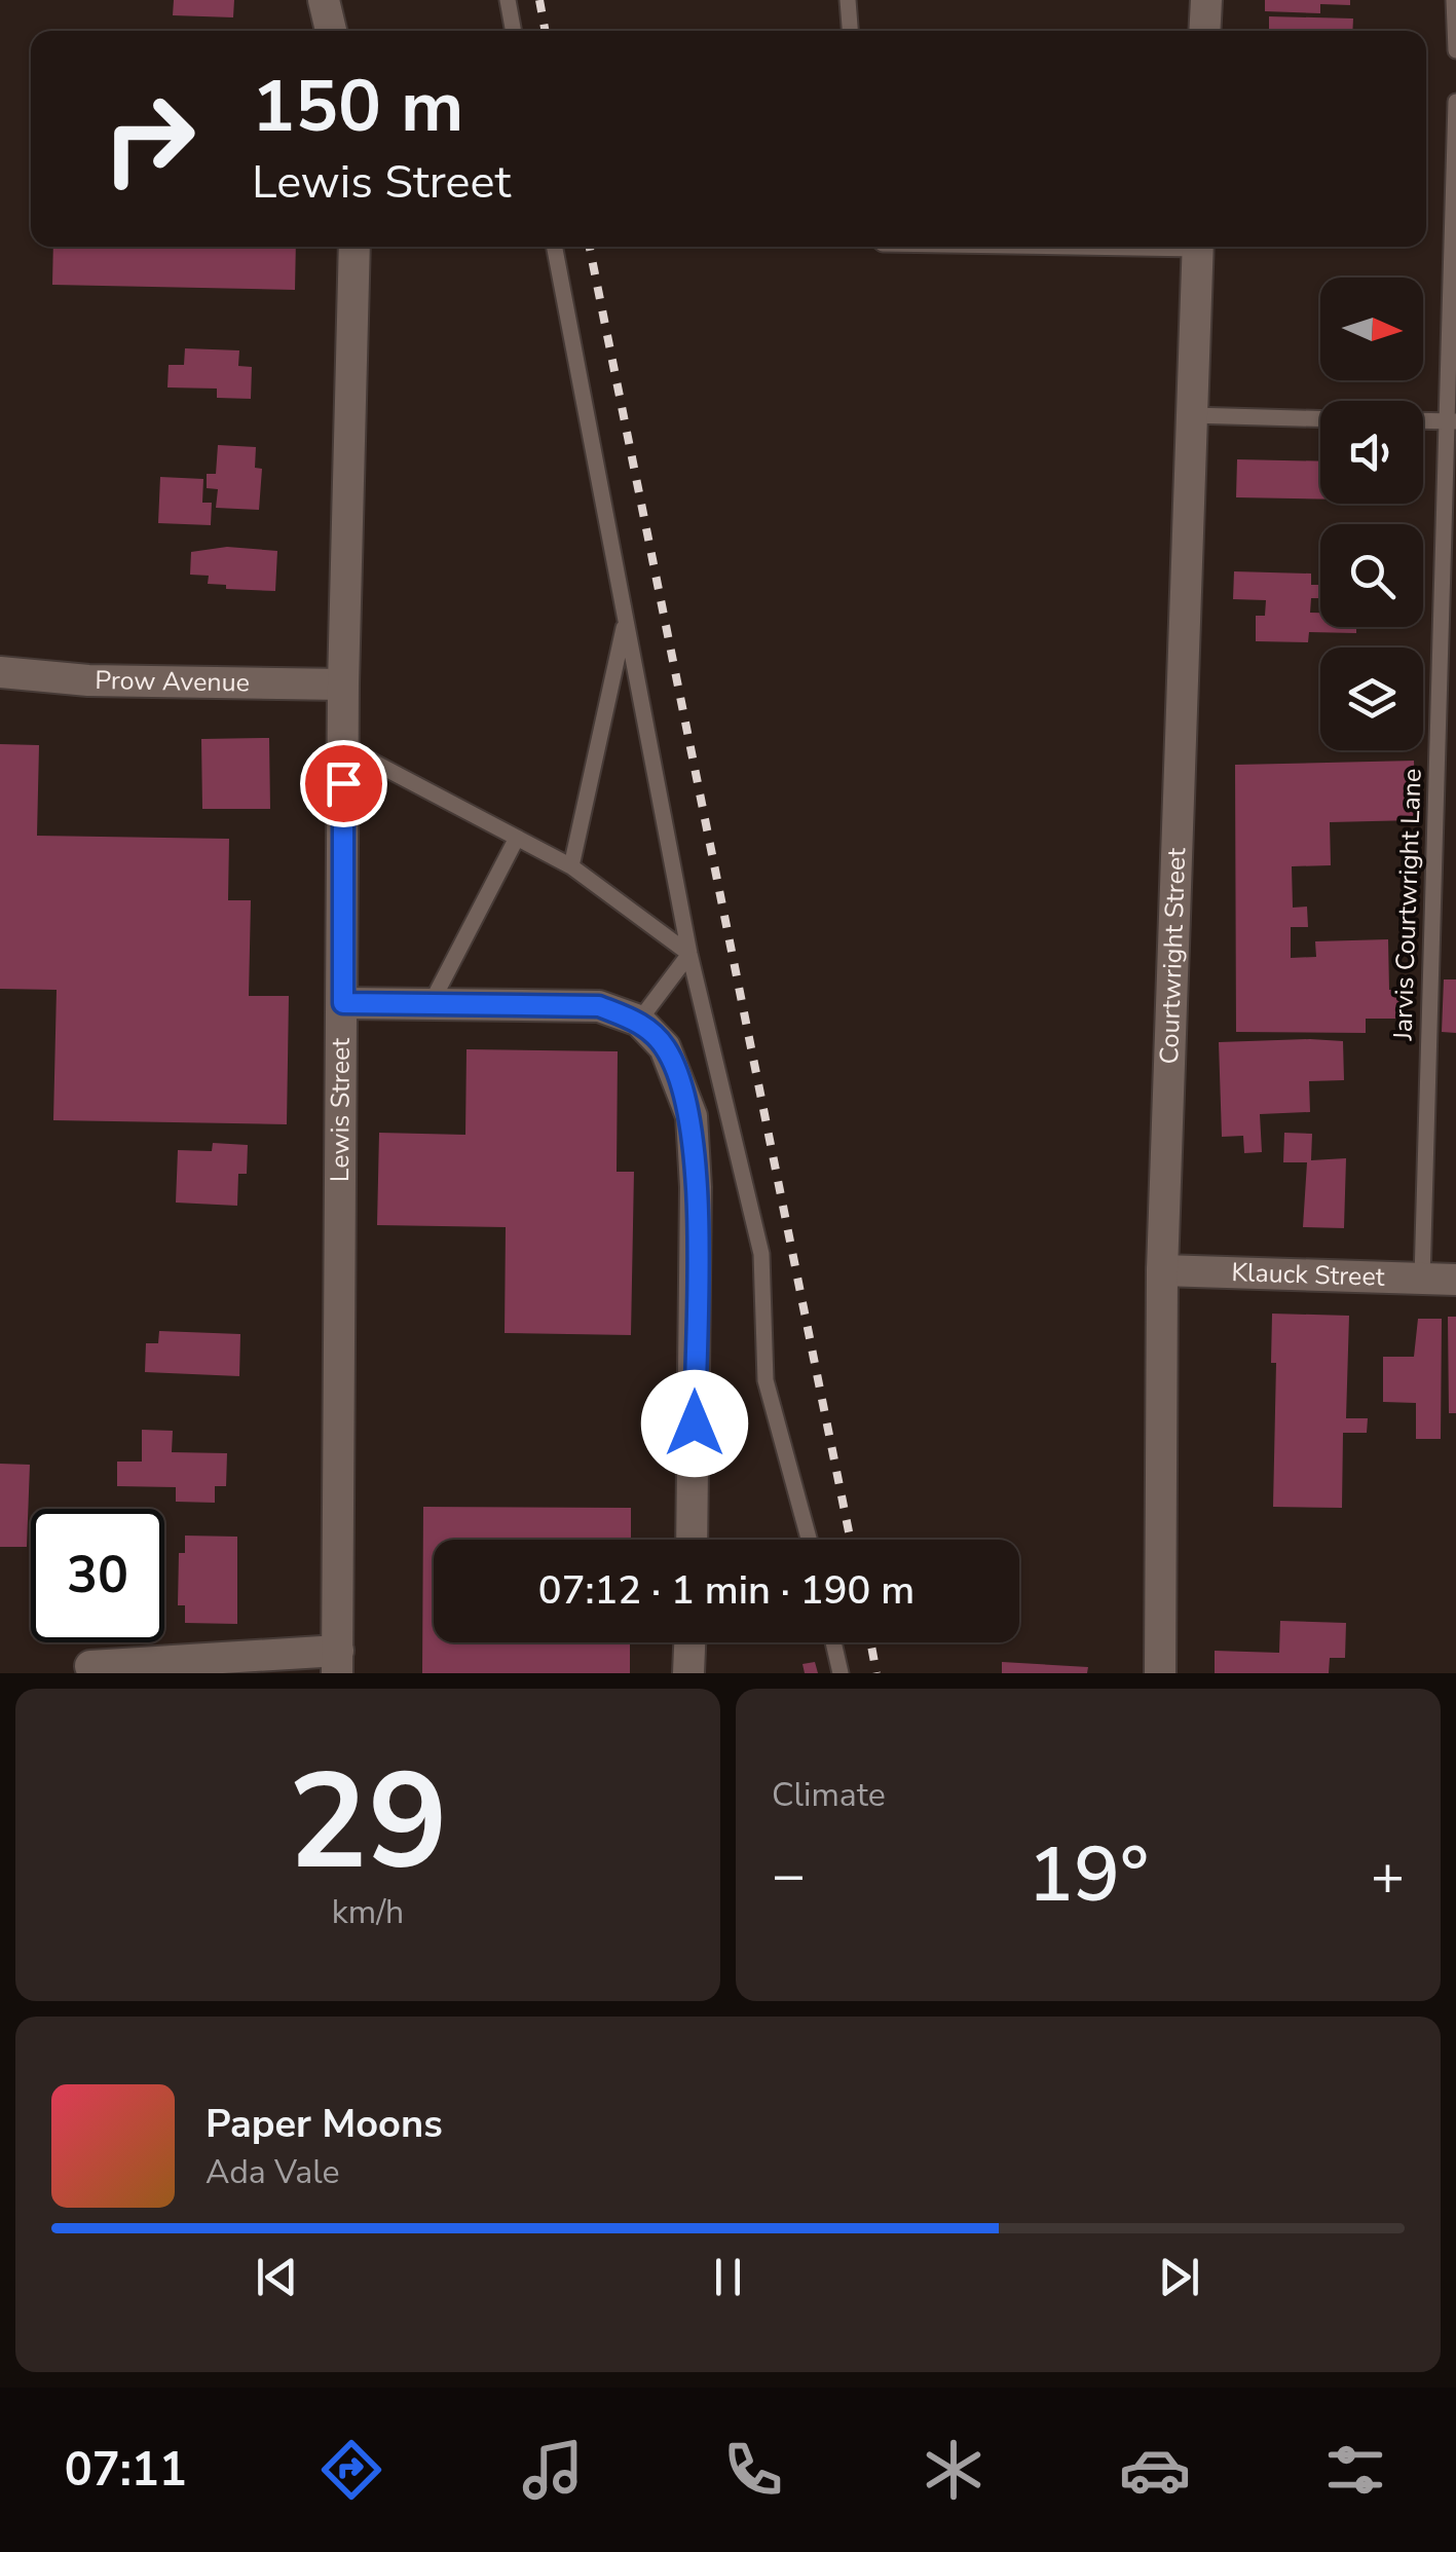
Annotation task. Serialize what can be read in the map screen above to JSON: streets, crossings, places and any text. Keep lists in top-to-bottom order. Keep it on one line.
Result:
{"streets":{"street":["Prow Avenue","Courtwright Street","Lewis Street","Klauck Street"],"lane":["Jarvis Courtwright Lane"]},"crossings":[["Prow Avenue","Lewis Street"],["Jarvis Courtwright Lane","Klauck Street"],["Courtwright Street","Klauck Street"]],"north":"right","page":{"turn":["150 m","Lewis Street"],"limit":"30","trip":"07:12 · 1 min · 190 m","tile":[["29","km/h"],"Climate"],"heat":["−","19°","+"],"song":["Paper Moons","Ada Vale"],"tabs":"07:11"}}
